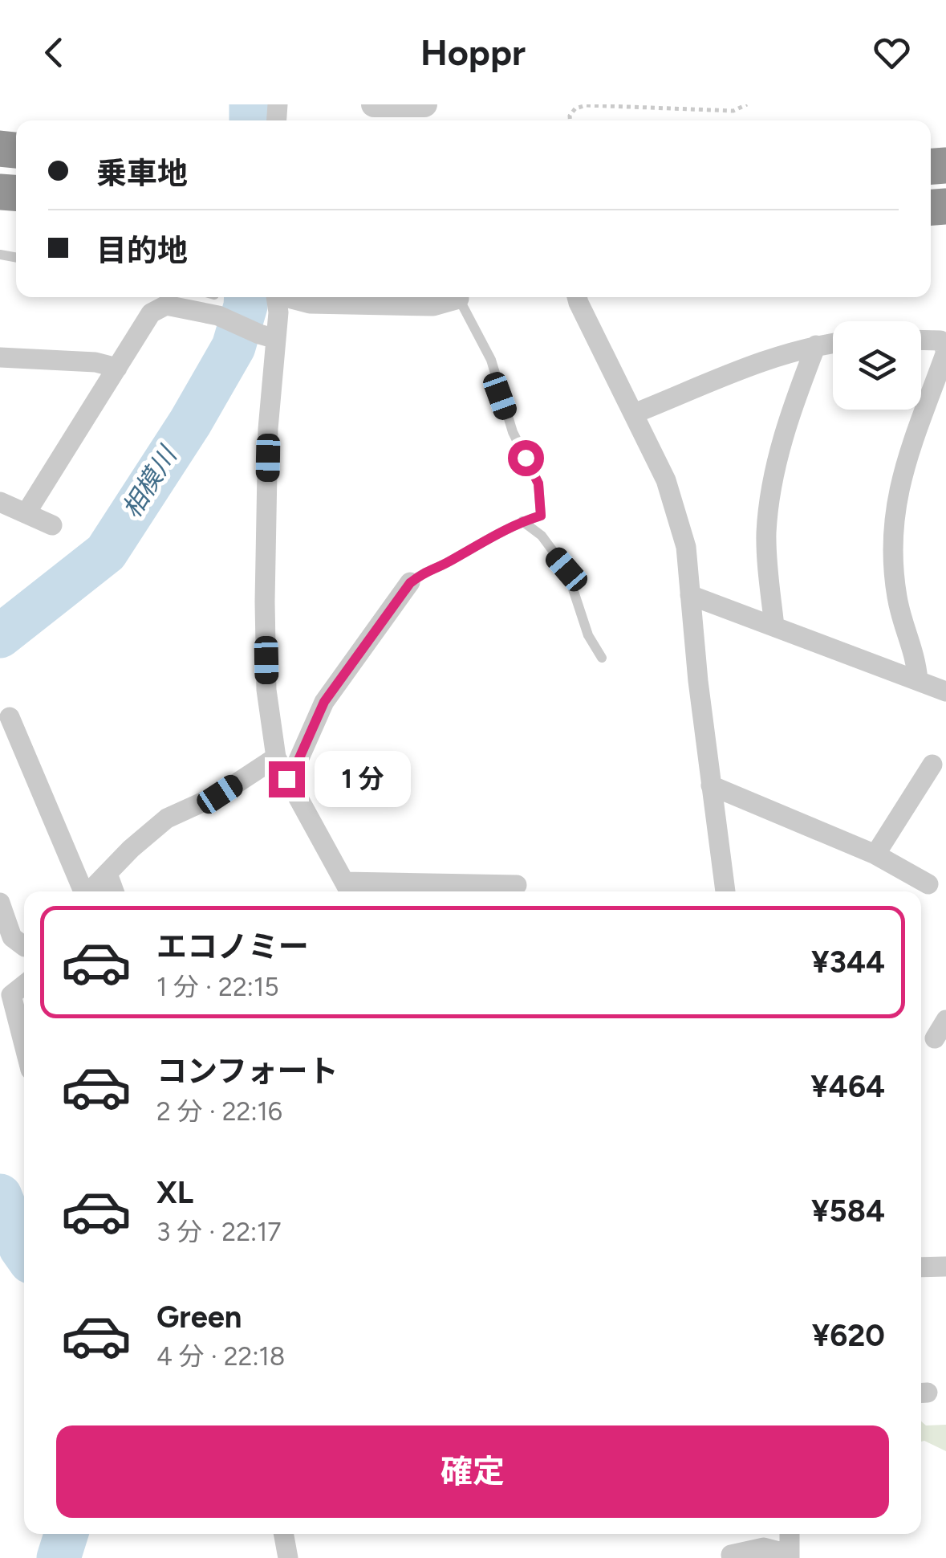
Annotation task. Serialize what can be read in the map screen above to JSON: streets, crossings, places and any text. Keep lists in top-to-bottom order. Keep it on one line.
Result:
{"water":["相模川"],"page":{"header":"Hoppr","banner":["乗車地","目的地"],"bubble":"1 分","list":[{"name":"エコノミー","note":"1 分 · 22:15","value":"¥344"},{"name":"コンフォート","note":"2 分 · 22:16","value":"¥464"},{"name":"XL","note":"3 分 · 22:17","value":"¥584"},{"name":"Green","note":"4 分 · 22:18","value":"¥620"}],"buttons":"確定"}}
